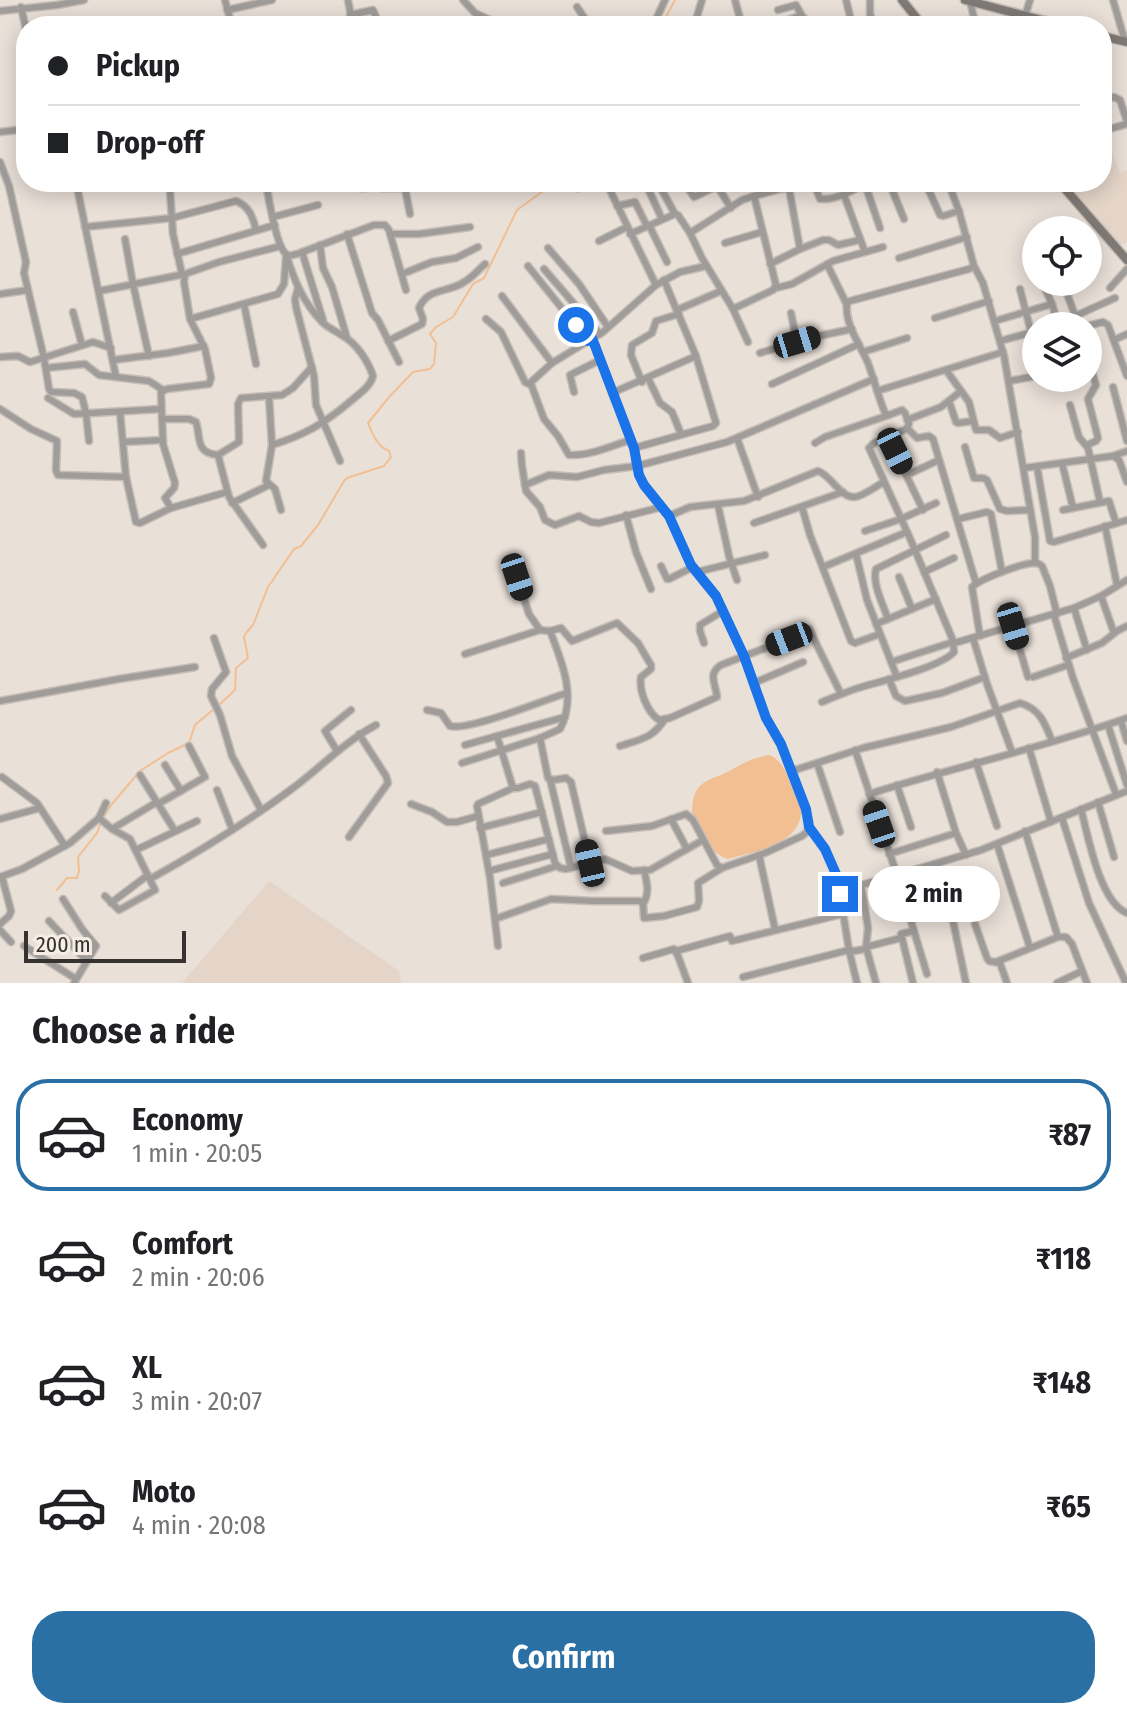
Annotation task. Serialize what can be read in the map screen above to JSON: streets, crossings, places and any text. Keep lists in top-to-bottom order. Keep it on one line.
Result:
{"scale_bar":"200 m","page":{"banner":["Pickup","Drop-off"],"bubble":"2 min","scale":"200 m","heading":"Choose a ride","list":[{"name":"Economy","note":"1 min · 20:05","value":"₹87"},{"name":"Comfort","note":"2 min · 20:06","value":"₹118"},{"name":"XL","note":"3 min · 20:07","value":"₹148"},{"name":"Moto","note":"4 min · 20:08","value":"₹65"}],"buttons":"Confirm"}}
